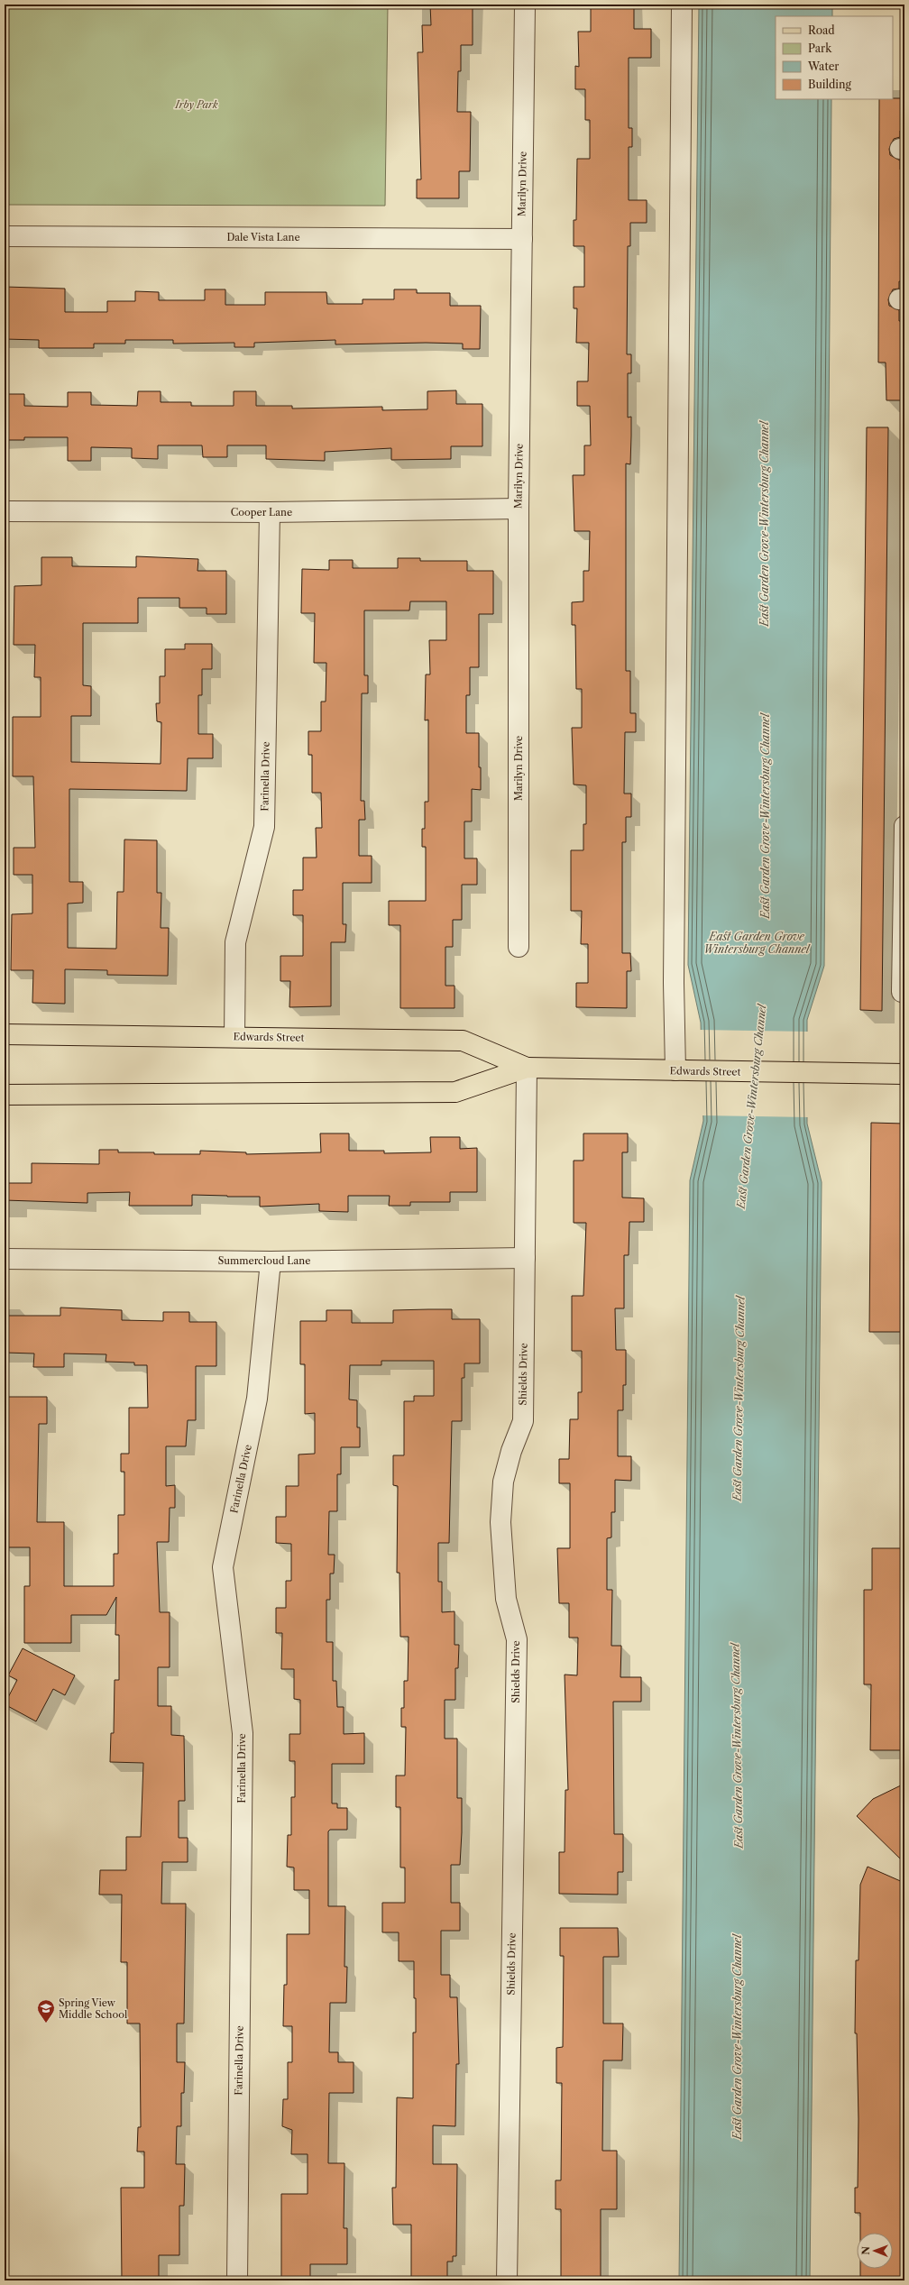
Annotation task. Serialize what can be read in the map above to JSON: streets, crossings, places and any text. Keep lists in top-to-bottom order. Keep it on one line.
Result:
{"streets":{"main road":["Edwards Street"],"street":["Marilyn Drive","Dale Vista Lane","Cooper Lane","Farinella Drive","Summercloud Lane","Shields Drive"]},"crossings":[["Marilyn Drive","Dale Vista Lane"],["Marilyn Drive","Cooper Lane"],["Cooper Lane","Farinella Drive"],["Farinella Drive","Edwards Street"],["Farinella Drive","Summercloud Lane"],["Edwards Street","Shields Drive"],["Summercloud Lane","Shields Drive"]],"water":["East Garden Grove-Wintersburg Channel","East Garden Grove Wintersburg Channel"],"parks":["Irby Park"],"places":{"school or university":["Spring View Middle School"]},"legend":["Road","Park","Water","Building"],"north":"left"}
